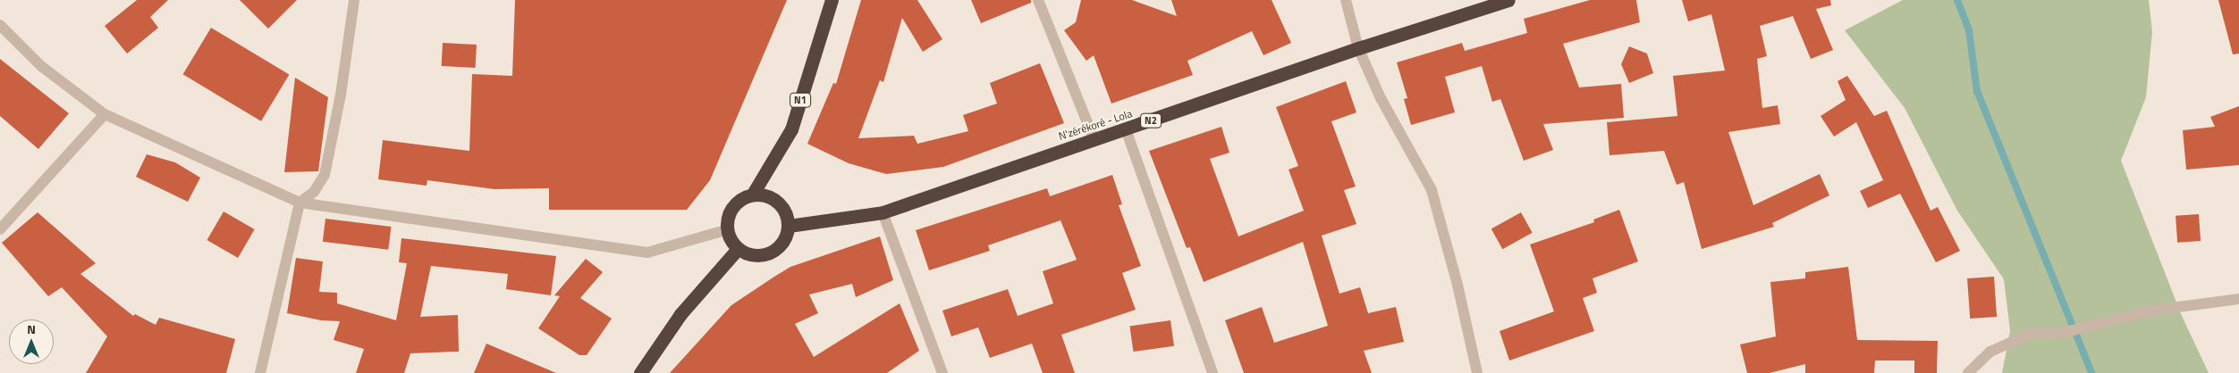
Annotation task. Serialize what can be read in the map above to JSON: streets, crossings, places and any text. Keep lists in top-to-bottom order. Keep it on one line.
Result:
{"streets":{"highway":["N1","N2","N'zérékoré - Lola"]},"crossings":[["N1","N'zérékoré - Lola"]],"north":"top"}
